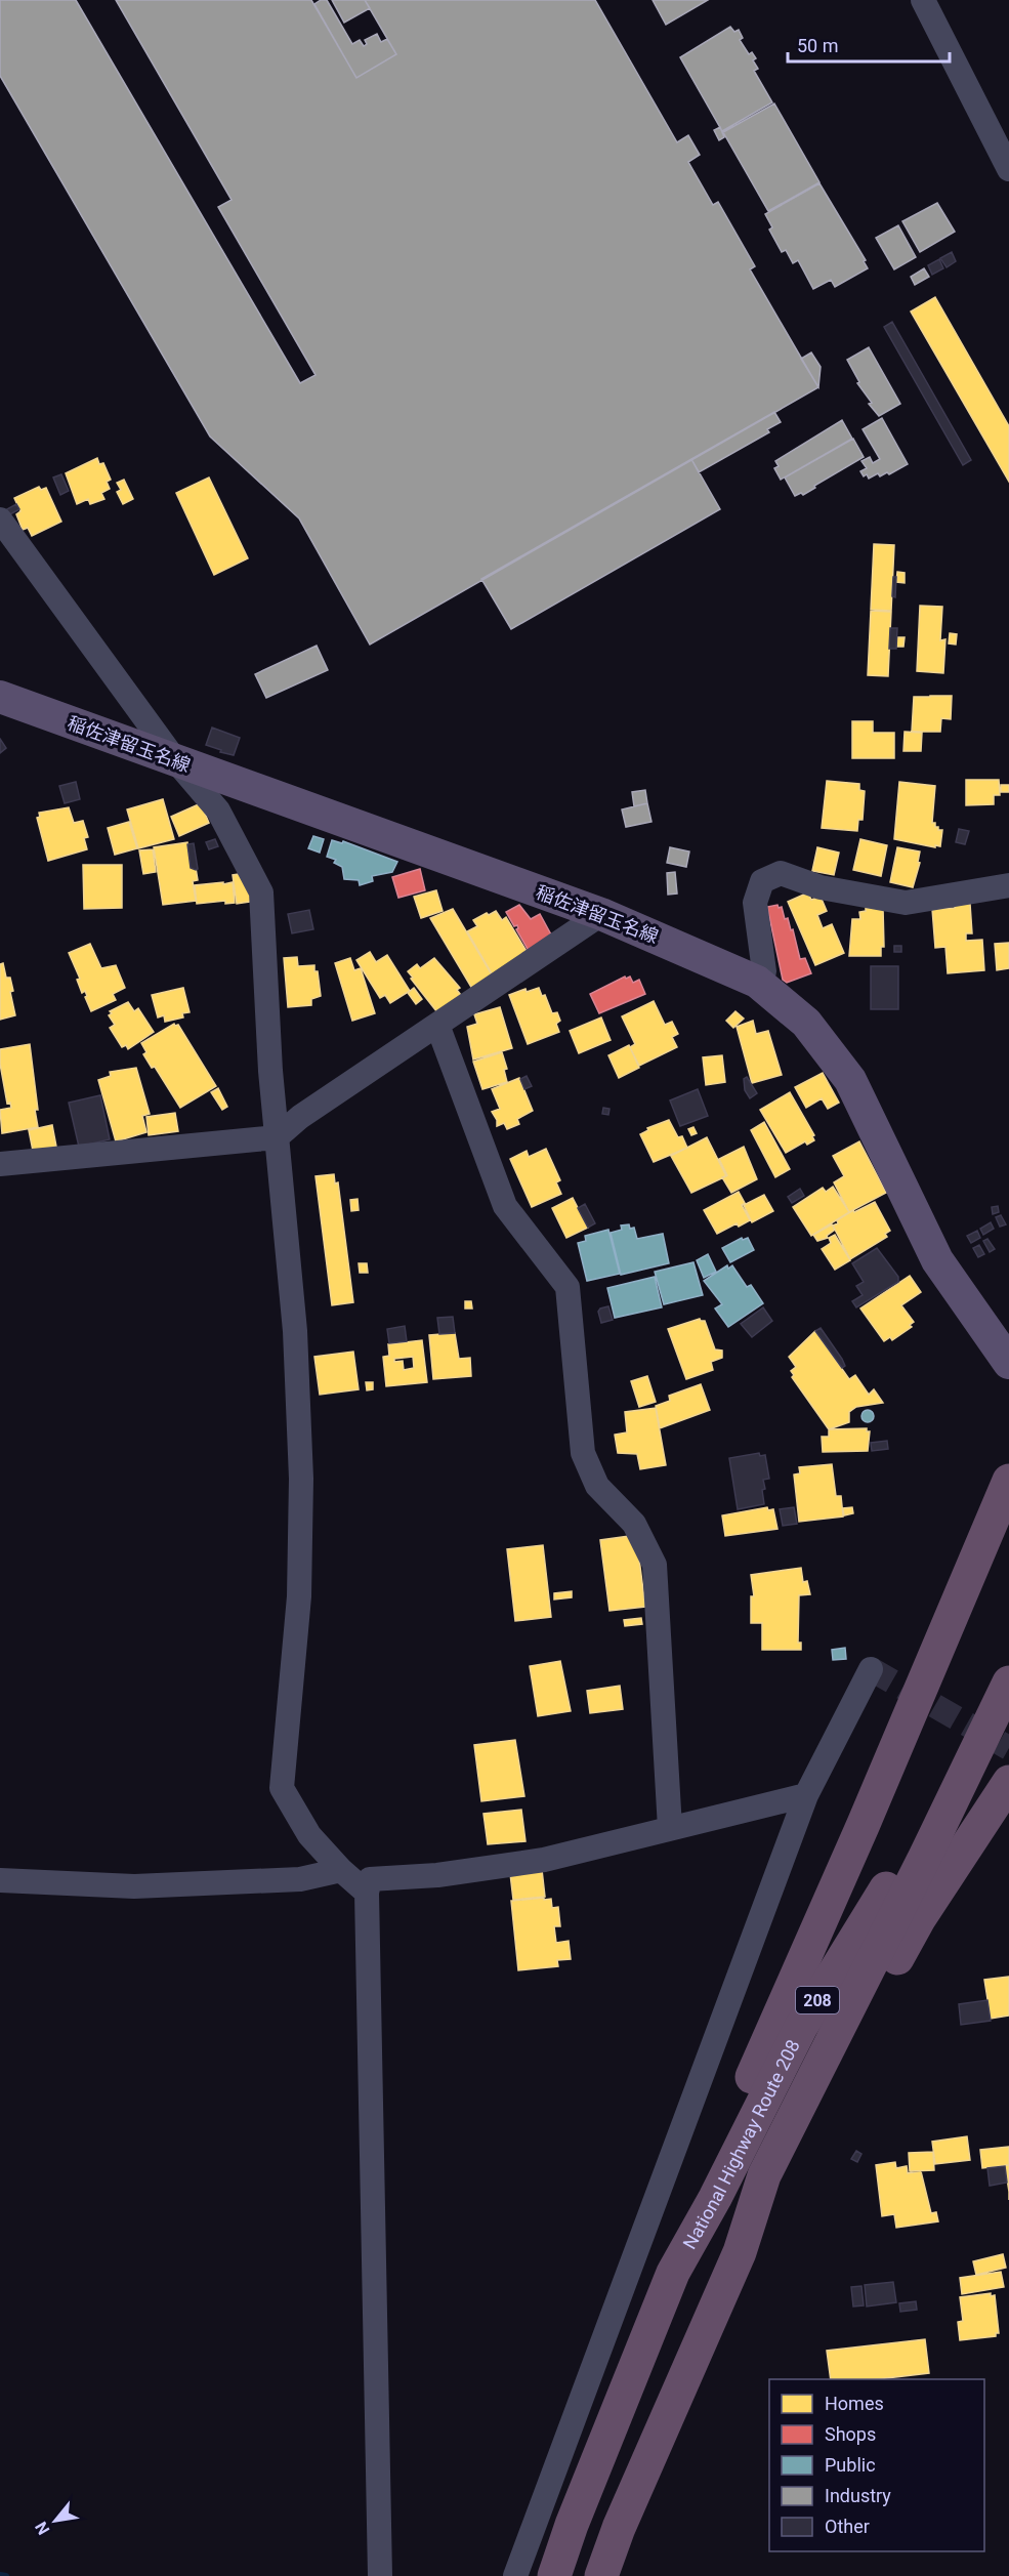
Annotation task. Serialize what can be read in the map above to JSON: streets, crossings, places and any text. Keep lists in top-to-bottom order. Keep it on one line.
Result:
{"streets":{"highway":["208","National Highway Route 208"],"main road":["稲佐津留玉名線"]},"legend":["Homes","Shops","Public","Industry","Other"],"scale_bar":"50 m","north":"bottom left"}
